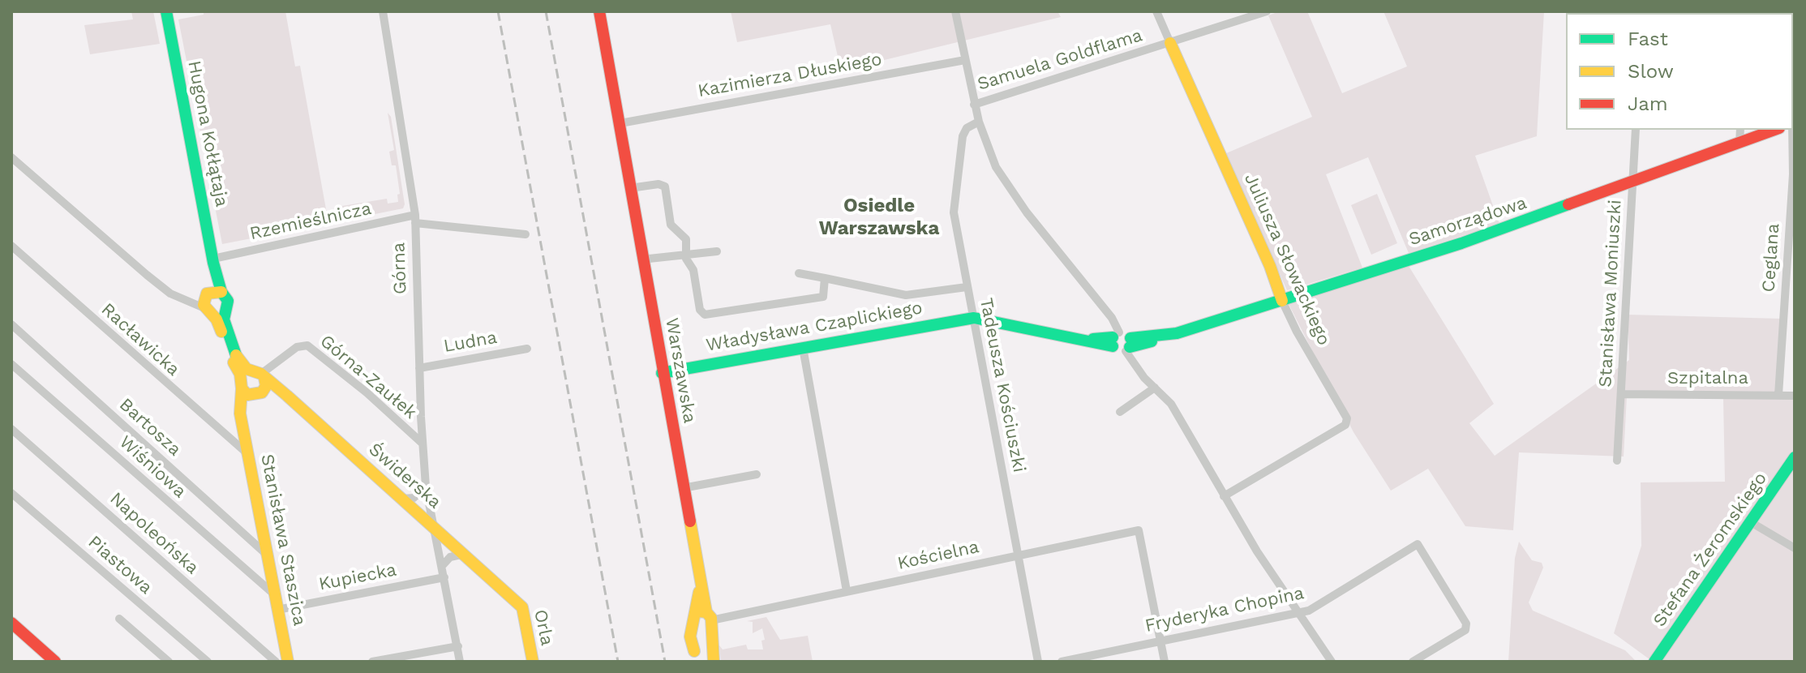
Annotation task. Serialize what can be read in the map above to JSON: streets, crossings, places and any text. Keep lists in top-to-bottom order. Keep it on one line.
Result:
{"streets":{"street":["Samuela Goldflama","Kazimierza Dłuskiego","Hugona Kołłątaja","Rzemieślnicza","Samorządowa","Ceglana","Juliusza Słowackiego","Górna","Stanisława Moniuszki","Władysława Czaplickiego","Racławicka","Ludna","Warszawska","Górna-Zaułek","Szpitalna","Tadeusza Kościuszki","Bartosza","Wiśniowa","Świderska","Napoleońska","Stanisława Staszica","Stefana Żeromskiego","Kościelna","Piastowa","Kupiecka","Fryderyka Chopina","Orla"]},"crossings":[["Samuela Goldflama","Juliusza Słowackiego"],["Kazimierza Dłuskiego","Warszawska"],["Hugona Kołłątaja","Rzemieślnicza"],["Hugona Kołłątaja","Świderska"],["Rzemieślnicza","Górna"],["Samorządowa","Juliusza Słowackiego"],["Samorządowa","Stanisława Moniuszki"],["Samorządowa","Władysława Czaplickiego"],["Samorządowa","Tadeusza Kościuszki"],["Ceglana","Szpitalna"],["Górna","Ludna"],["Górna","Górna-Zaułek"],["Górna","Świderska"],["Górna","Kupiecka"],["Stanisława Moniuszki","Szpitalna"],["Władysława Czaplickiego","Warszawska"],["Władysława Czaplickiego","Tadeusza Kościuszki"],["Racławicka","Stanisława Staszica"],["Warszawska","Kościelna"],["Górna-Zaułek","Świderska"],["Górna-Zaułek","Stanisława Staszica"],["Tadeusza Kościuszki","Kościelna"],["Bartosza","Stanisława Staszica"],["Wiśniowa","Stanisława Staszica"],["Świderska","Stanisława Staszica"],["Świderska","Orla"],["Stanisława Staszica","Kupiecka"],["Kościelna","Fryderyka Chopina"]],"districts":["Osiedle Warszawska"],"legend":["Fast","Slow","Jam"]}
